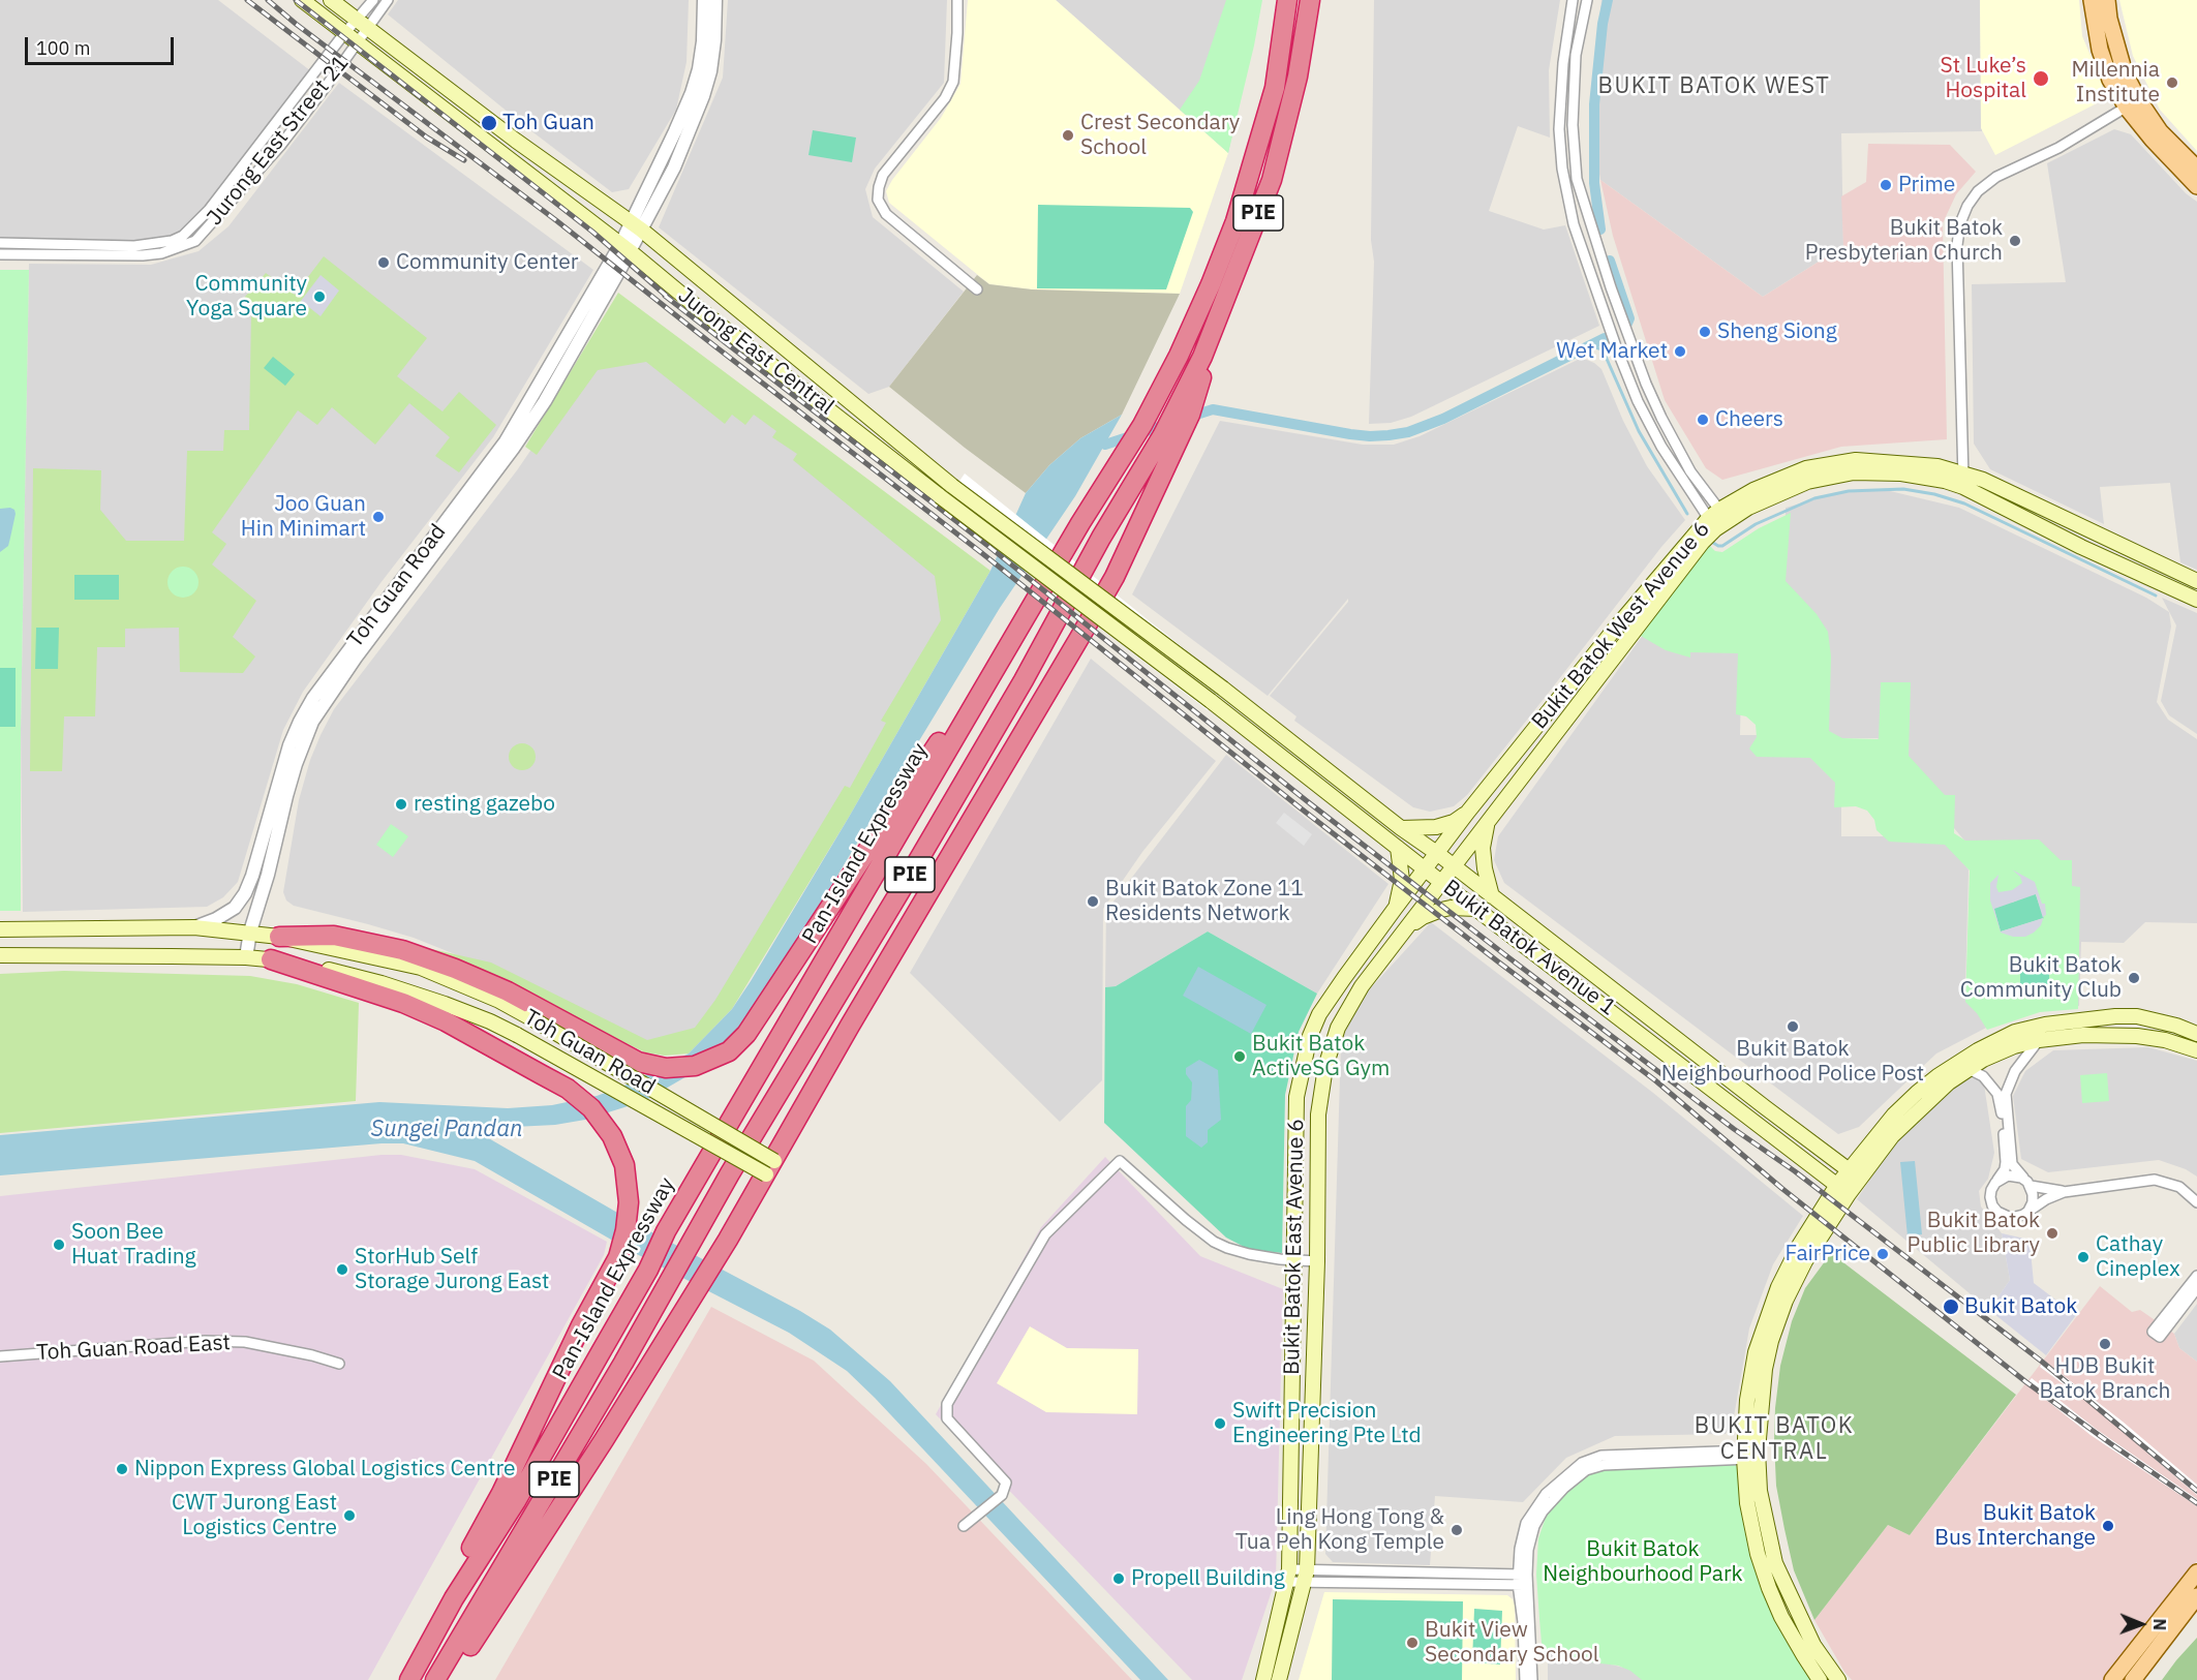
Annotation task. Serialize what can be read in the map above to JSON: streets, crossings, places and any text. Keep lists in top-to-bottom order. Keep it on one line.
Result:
{"streets":{"highway":["PIE","Pan-Island Expressway"],"main road":["Jurong East Central","Toh Guan Road","Bukit Batok West Avenue 6","Bukit Batok Avenue 1","Bukit Batok East Avenue 6"],"street":["Jurong East Street 21","Toh Guan Road East"]},"crossings":[["Jurong East Street 21","Jurong East Central"],["Jurong East Central","Toh Guan Road"],["Jurong East Central","Bukit Batok Avenue 1"],["Bukit Batok West Avenue 6","Bukit Batok Avenue 1"],["Bukit Batok West Avenue 6","Bukit Batok East Avenue 6"],["Bukit Batok Avenue 1","Bukit Batok East Avenue 6"]],"districts":["BUKIT BATOK WEST","BUKIT BATOK CENTRAL"],"water":["Sungei Pandan"],"parks":["Bukit Batok Neighbourhood Park"],"places":["St Luke’s Hospital","Millennia Institute","Toh Guan","Crest Secondary School","Prime","Bukit Batok Presbyterian Church","Community Center","Community Yoga Square","Sheng Siong","Wet Market","Cheers","Joo Guan Hin Minimart","resting gazebo","Bukit Batok Zone 11 Residents Network","Bukit Batok Community Club","Bukit Batok Neighbourhood Police Post","Bukit Batok ActiveSG Gym","Bukit Batok Public Library","Soon Bee Huat Trading","FairPrice","Cathay Cineplex","StorHub Self Storage Jurong East","Bukit Batok","HDB Bukit Batok Branch","Swift Precision Engineering Pte Ltd","Nippon Express Global Logistics Centre","CWT Jurong East Logistics Centre","Bukit Batok Bus Interchange","Ling Hong Tong & Tua Peh Kong Temple","Propell Building","Bukit View Secondary School"],"scale_bar":"100 m","north":"right"}
